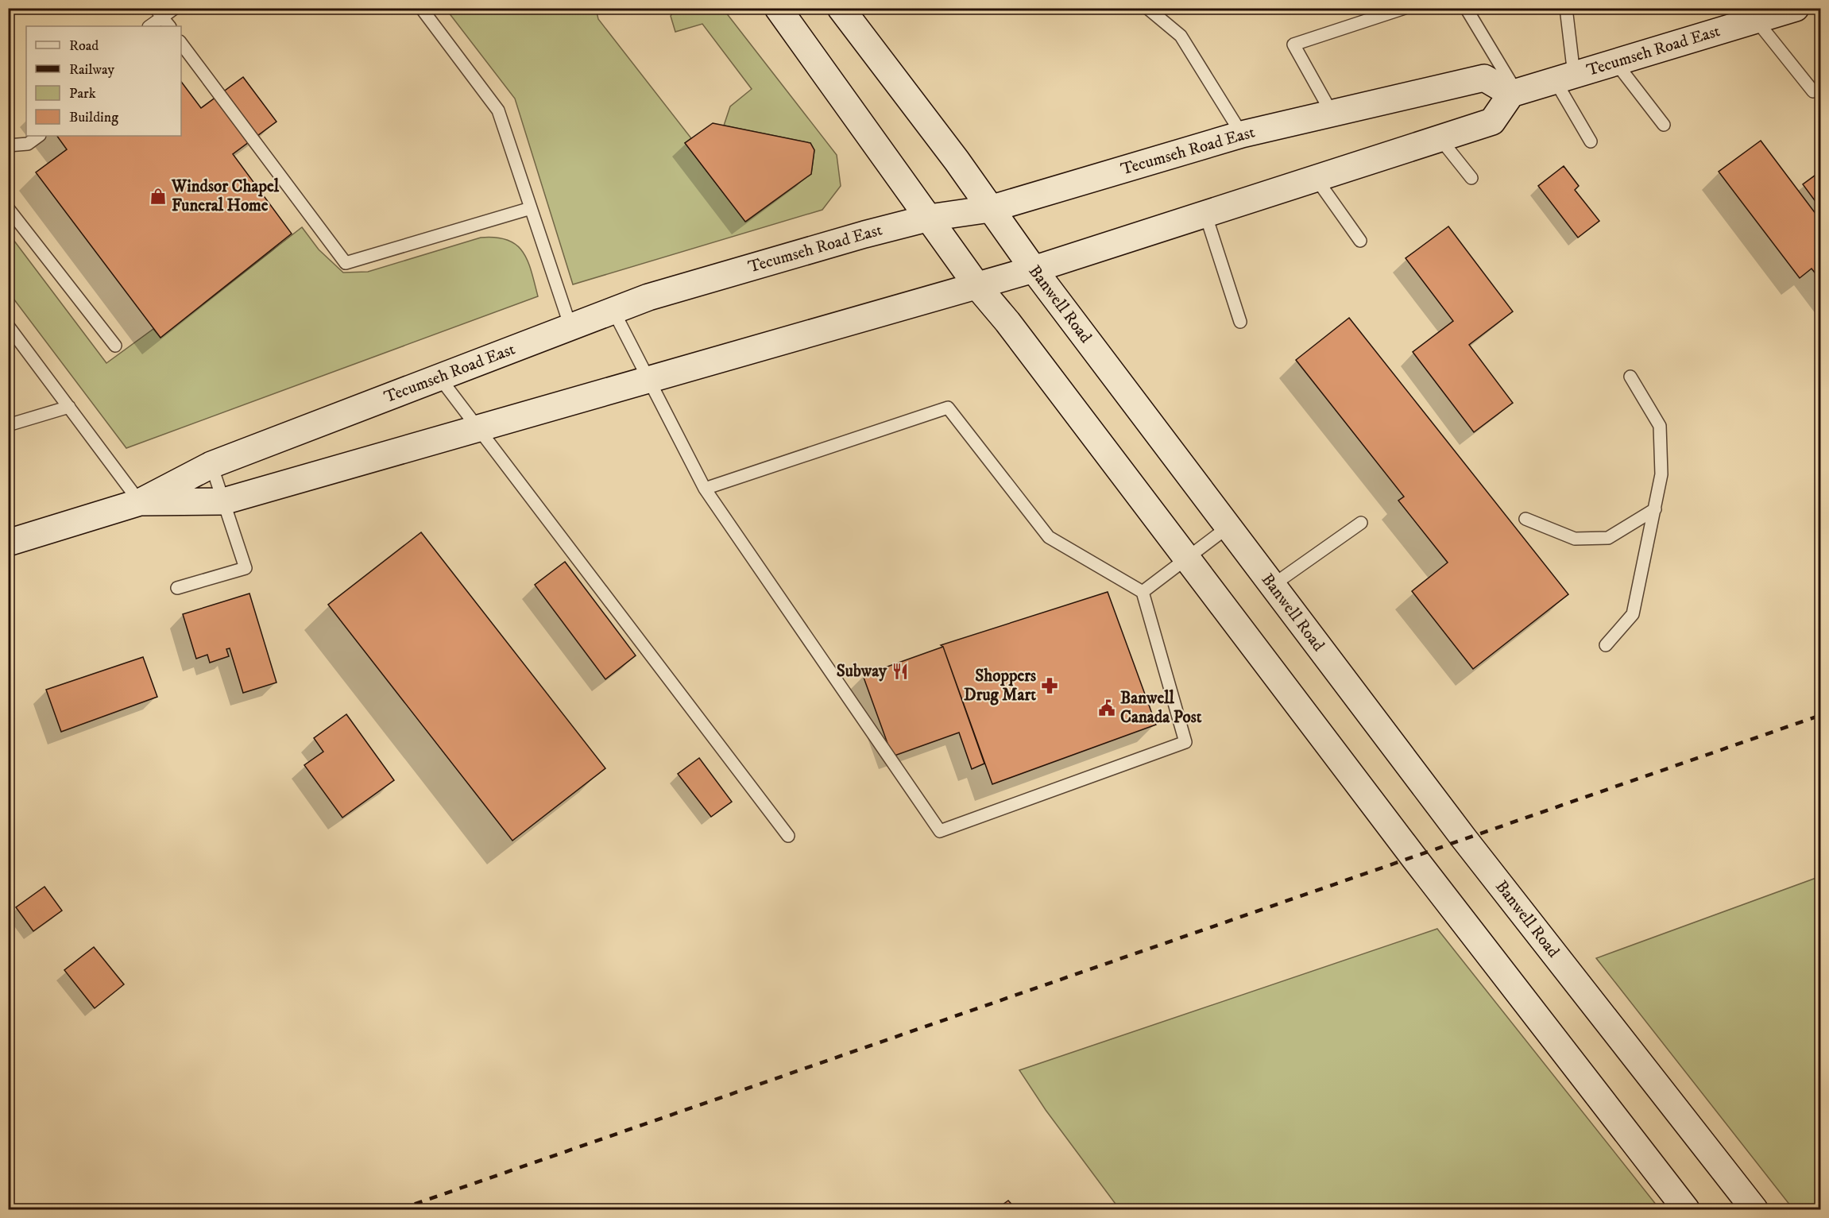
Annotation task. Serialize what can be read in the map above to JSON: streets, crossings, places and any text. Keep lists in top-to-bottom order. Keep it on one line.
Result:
{"streets":{"main road":["Tecumseh Road East","Banwell Road"]},"crossings":[["Tecumseh Road East","Banwell Road"]],"places":{"shop":["Windsor Chapel Funeral Home"],"restaurant":["Subway"],"pharmacy":["Shoppers Drug Mart"],"public building":["Banwell Canada Post"]},"legend":["Road","Railway","Park","Building"]}
